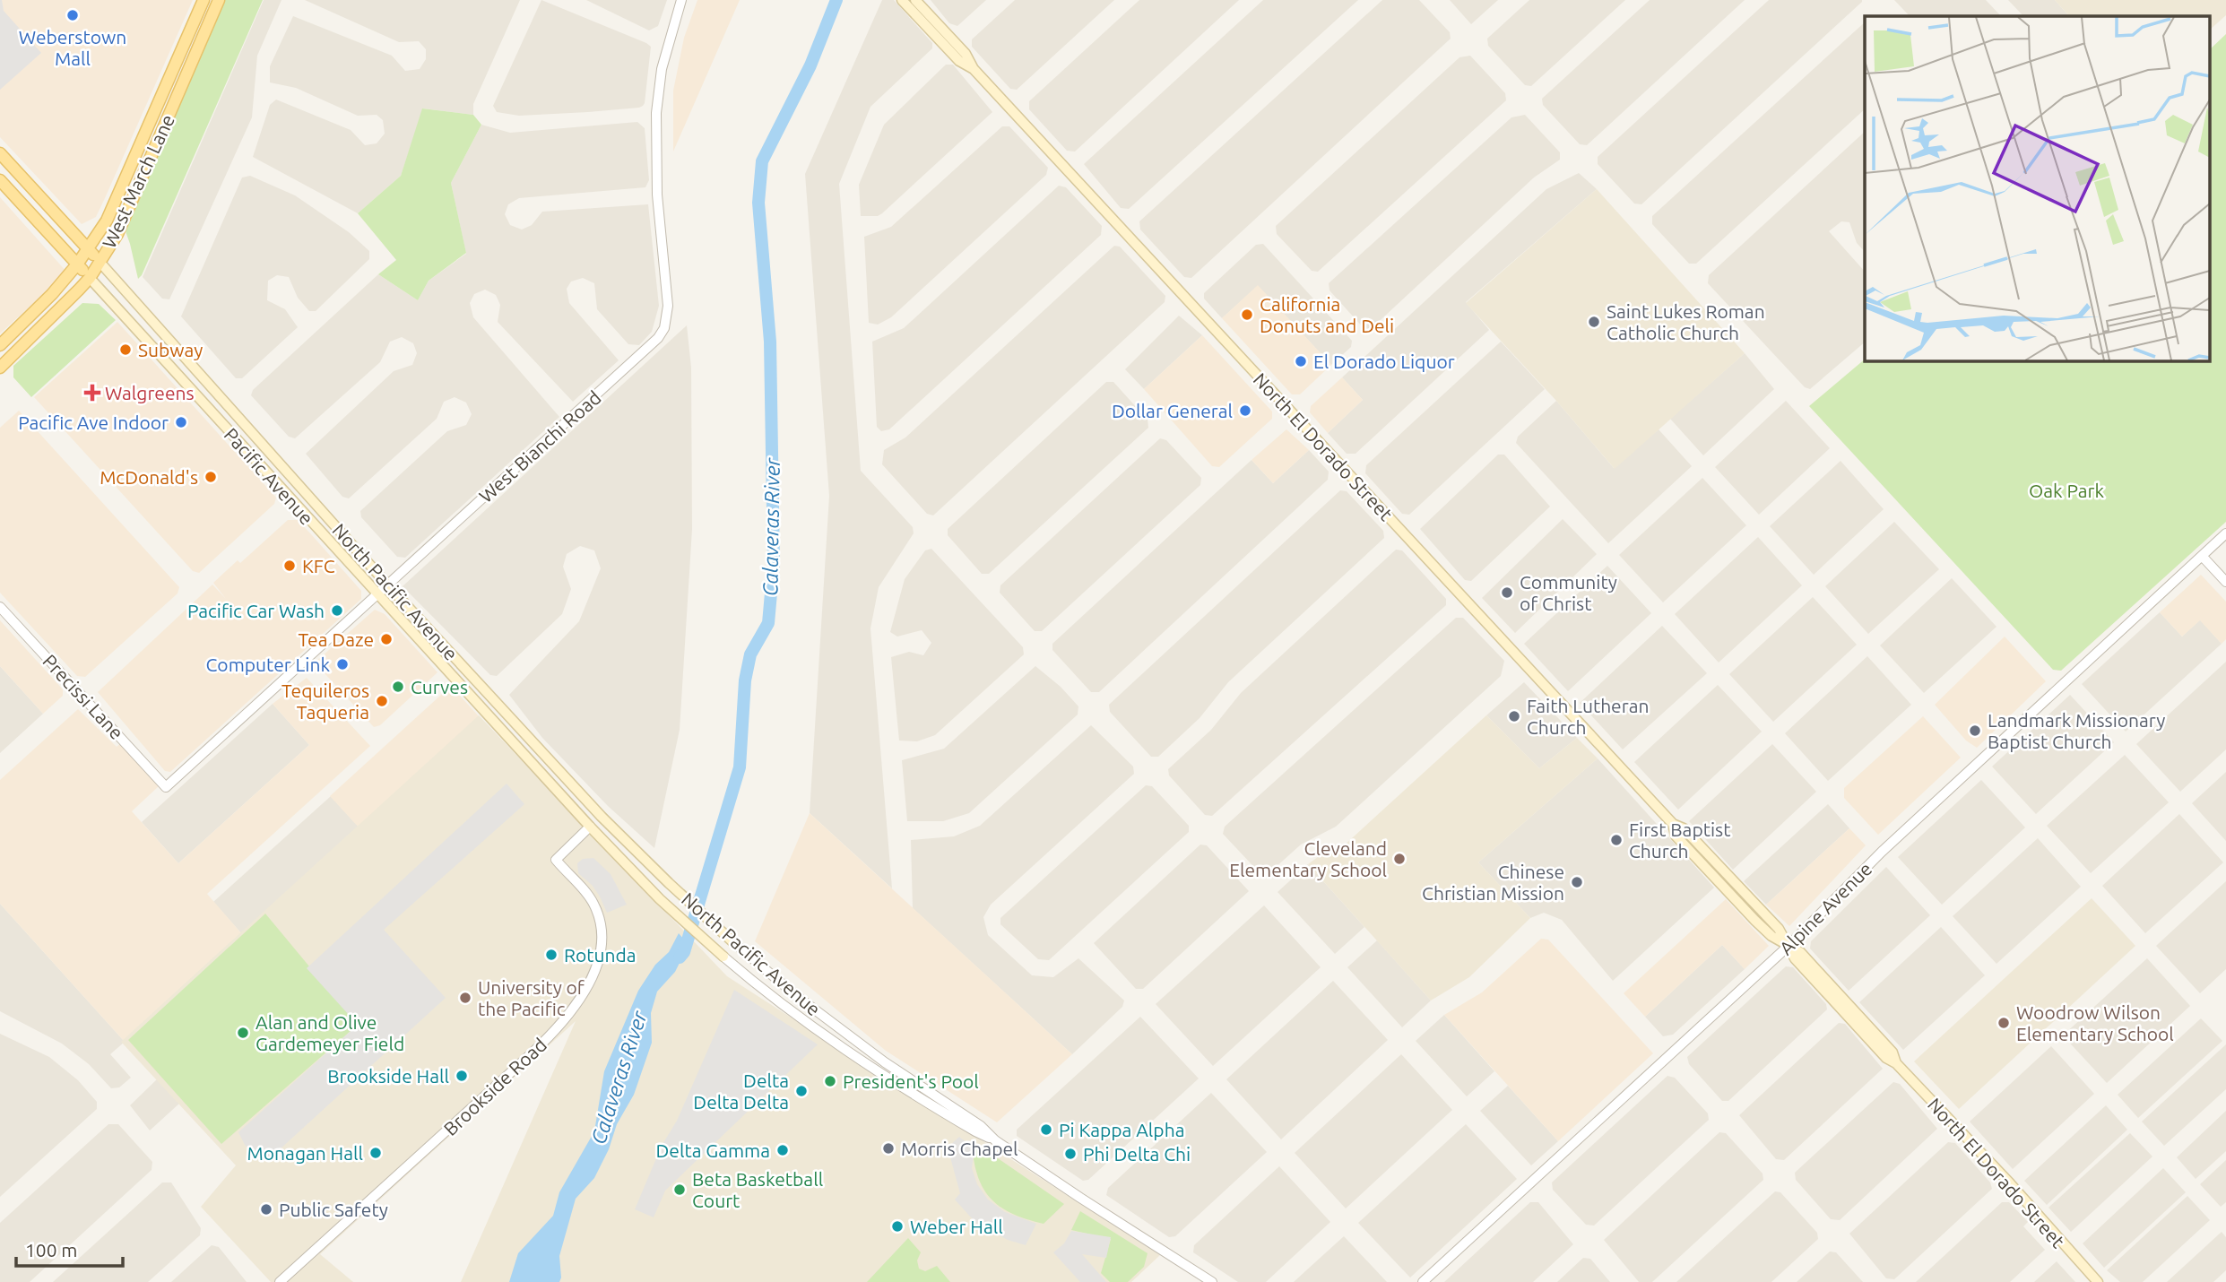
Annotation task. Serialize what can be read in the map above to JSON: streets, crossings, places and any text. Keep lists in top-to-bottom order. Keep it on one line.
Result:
{"streets":{"main road":["West March Lane","North El Dorado Street","Pacific Avenue","North Pacific Avenue"],"street":["West Bianchi Road","Precissi Lane","Alpine Avenue","Brookside Road"]},"crossings":[["West March Lane","Pacific Avenue"],["West March Lane","North Pacific Avenue"],["West Bianchi Road","Pacific Avenue"],["West Bianchi Road","North Pacific Avenue"],["West Bianchi Road","Precissi Lane"],["North El Dorado Street","Alpine Avenue"],["Pacific Avenue","North Pacific Avenue"],["Pacific Avenue","Brookside Road"],["North Pacific Avenue","Brookside Road"]],"water":["Calaveras River"],"parks":["Oak Park"],"places":{"other":["Weberstown Mall","California Donuts and Deli","Saint Lukes Roman Catholic Church","Subway","El Dorado Liquor","Dollar General","Pacific Ave Indoor","McDonald's","KFC","Community of Christ","Pacific Car Wash","Tea Daze","Computer Link","Curves","Tequileros Taqueria","Faith Lutheran Church","Landmark Missionary Baptist Church","First Baptist Church","Cleveland Elementary School","Chinese Christian Mission","Rotunda","University of the Pacific","Woodrow Wilson Elementary School","Alan and Olive Gardemeyer Field","Brookside Hall","President's Pool","Delta Delta Delta","Pi Kappa Alpha","Morris Chapel","Delta Gamma","Monagan Hall","Phi Delta Chi","Beta Basketball Court","Public Safety","Weber Hall"],"health":["Walgreens"]},"scale_bar":"100 m"}
